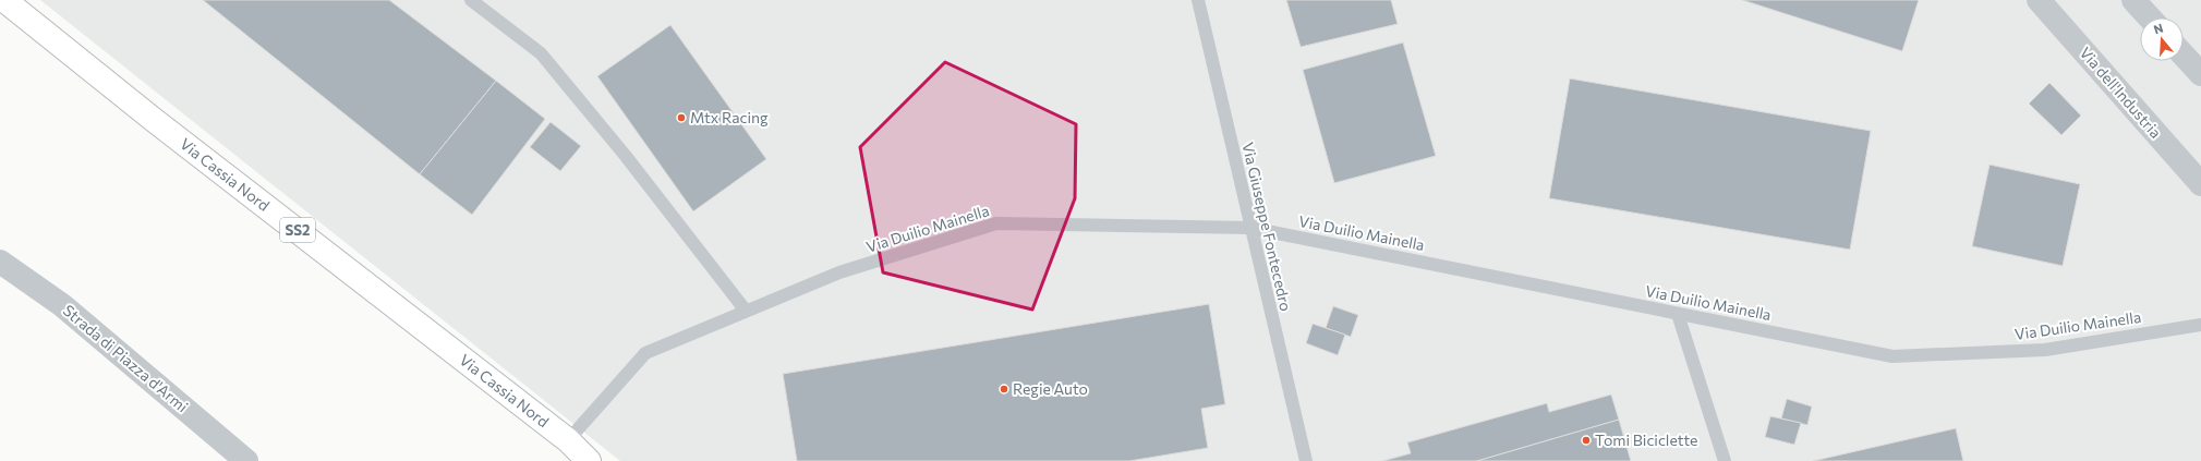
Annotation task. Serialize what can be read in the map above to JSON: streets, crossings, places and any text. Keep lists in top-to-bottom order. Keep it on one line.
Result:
{"streets":{"main road":["Via Cassia Nord","SS2"],"street":["Via dell'Industria","Strada di Piazza d'Armi"],"lane":["Via Giuseppe Fontecedro","Via Duilio Mainella"]},"crossings":[["Via Cassia Nord","Via Duilio Mainella"],["Via Giuseppe Fontecedro","Via Duilio Mainella"]],"places":["Mtx Racing","Regie Auto","Tomi Biciclette"],"north":"top"}
